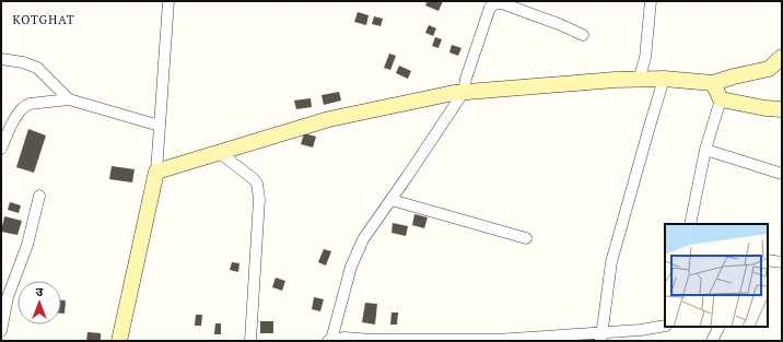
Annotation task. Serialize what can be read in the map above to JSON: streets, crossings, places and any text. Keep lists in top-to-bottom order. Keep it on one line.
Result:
{"districts":["KOTGHAT"],"north":"top"}
